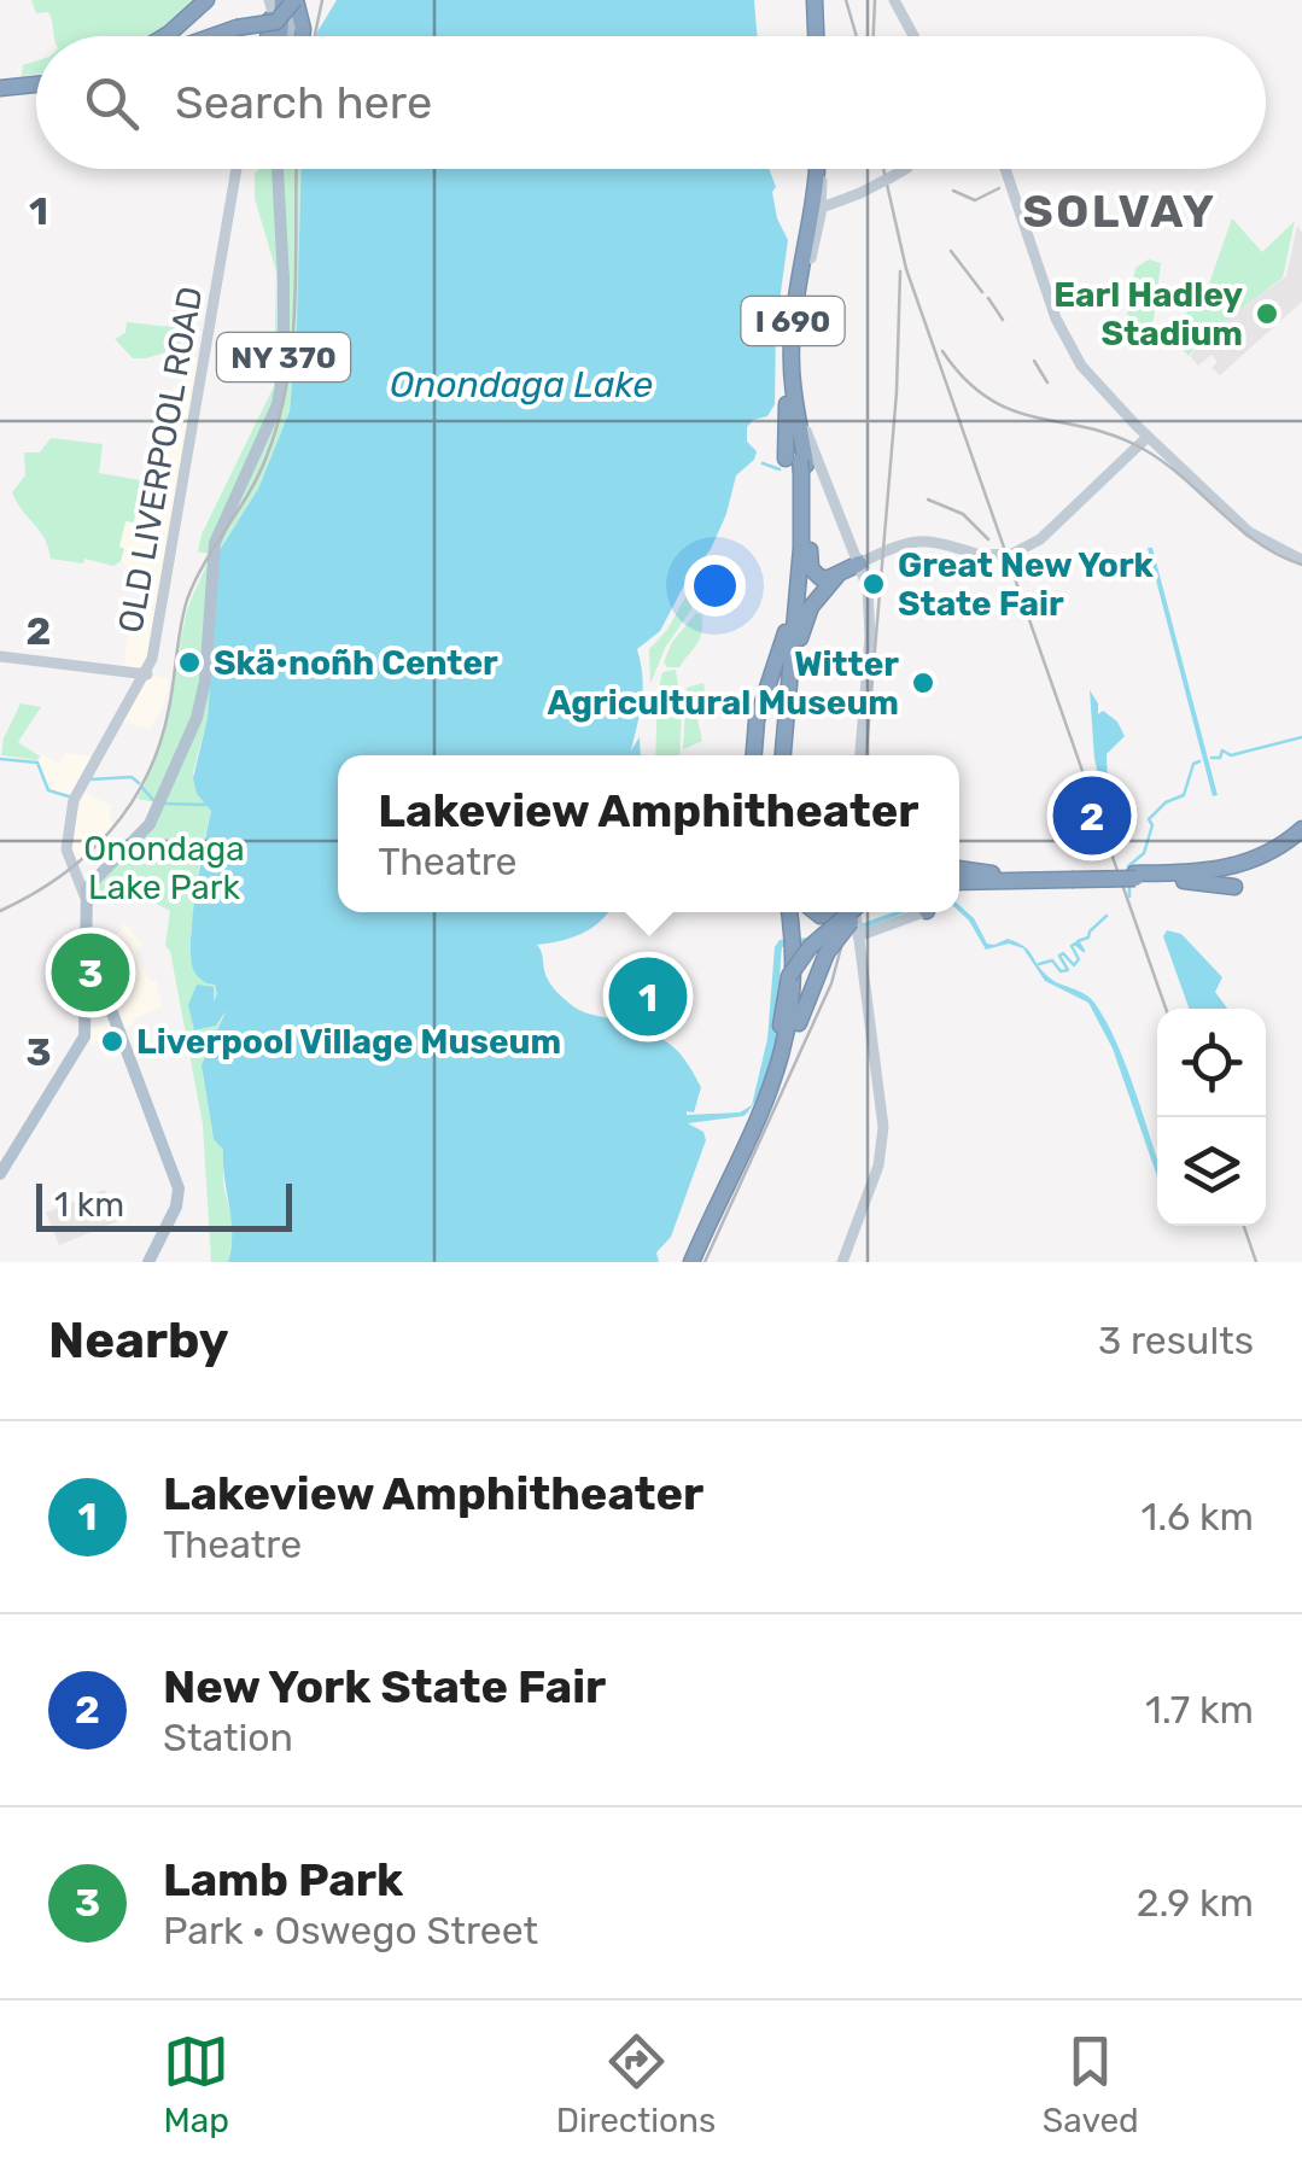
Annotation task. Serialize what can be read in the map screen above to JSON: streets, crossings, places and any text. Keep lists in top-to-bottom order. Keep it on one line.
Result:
{"streets":{"highway":["I 690"],"main road":["NY 370","OLD LIVERPOOL ROAD"]},"districts":["SOLVAY"],"water":["Onondaga Lake"],"parks":["Onondaga Lake Park"],"places":["Earl Hadley Stadium","Great New York State Fair","Skä•noñh Center","Witter Agricultural Museum","Liverpool Village Museum"],"scale_bar":"1 km","page":{"search":"Search here","popup":["Lakeview Amphitheater","Theatre"],"pins":["2","3","1"],"scale":"1 km","heading":["Nearby","3 results"],"list":[{"mark":"1","name":"Lakeview Amphitheater","note":"Theatre","value":"1.6 km"},{"mark":"2","name":"New York State Fair","note":"Station","value":"1.7 km"},{"mark":"3","name":"Lamb Park","note":"Park · Oswego Street","value":"2.9 km"}],"nav":["Map","Directions","Saved"]},"grid":{"rows":["1","2","3"]}}
